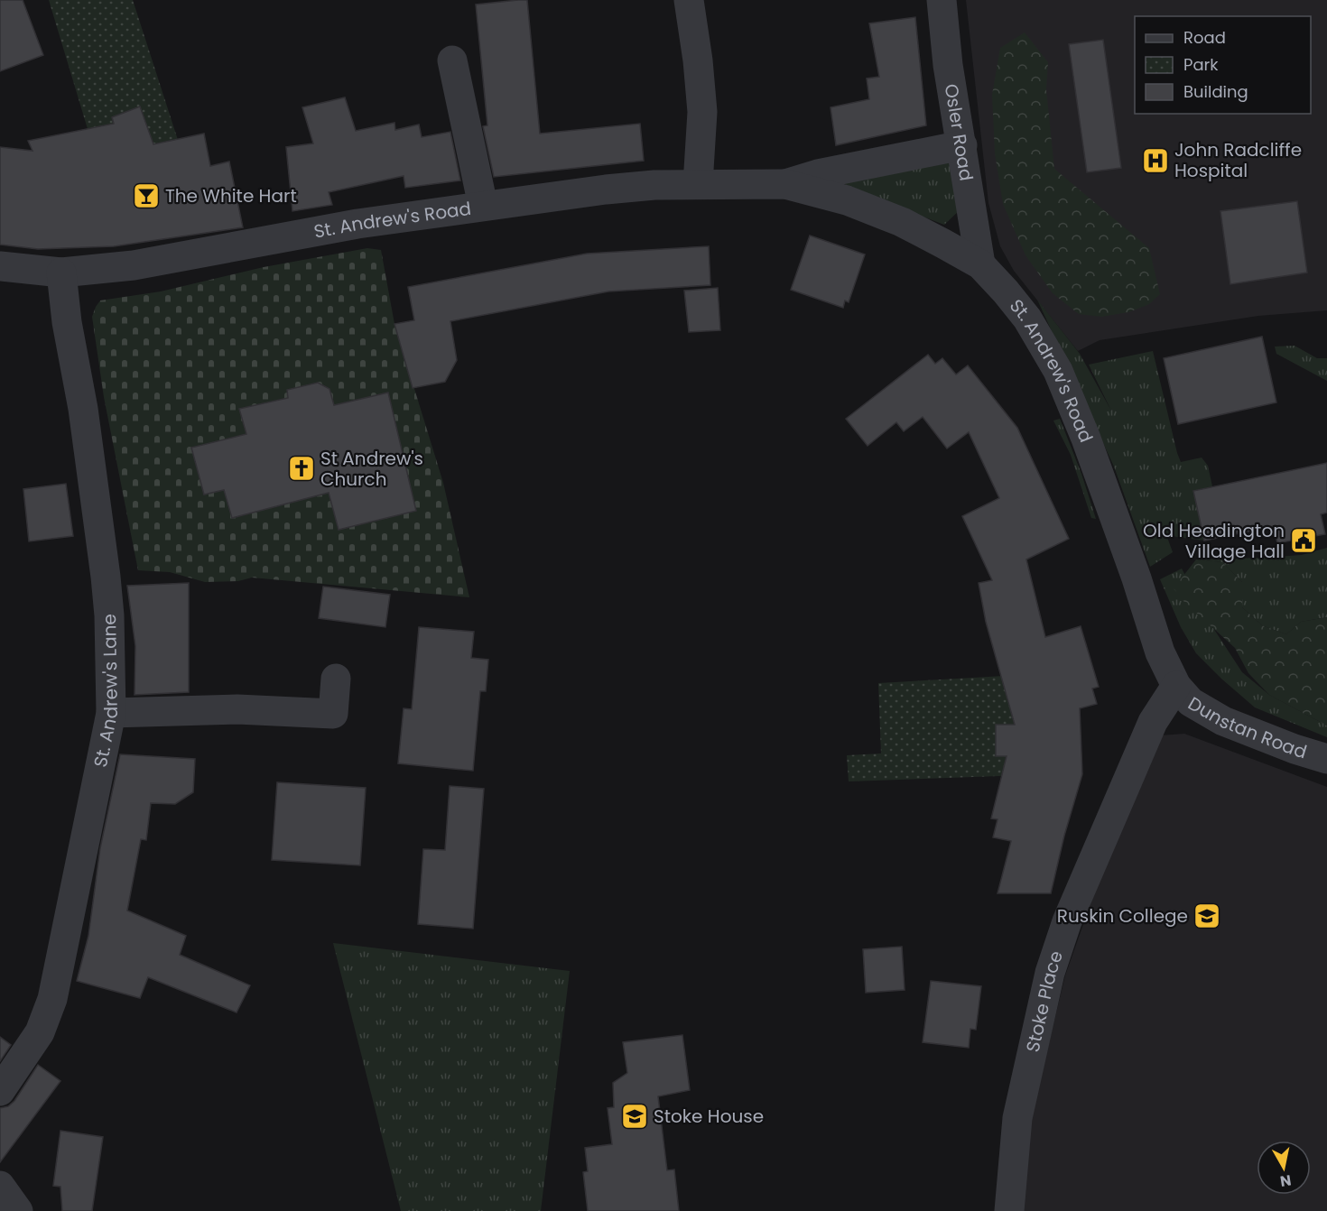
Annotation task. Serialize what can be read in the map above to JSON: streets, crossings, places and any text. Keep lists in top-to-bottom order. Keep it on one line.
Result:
{"streets":{"street":["Osler Road","St. Andrew's Road","St. Andrew's Lane","Dunstan Road","Stoke Place"]},"crossings":[["Osler Road","St. Andrew's Road"],["St. Andrew's Road","St. Andrew's Lane"],["St. Andrew's Road","Dunstan Road"],["St. Andrew's Road","Stoke Place"],["Dunstan Road","Stoke Place"]],"places":{"hospital":["John Radcliffe Hospital"],"bar":["The White Hart"],"church":["St Andrew's Church"],"public building":["Old Headington Village Hall"],"school or university":["Ruskin College","Stoke House"]},"legend":["Road","Park","Building"],"north":"bottom"}
